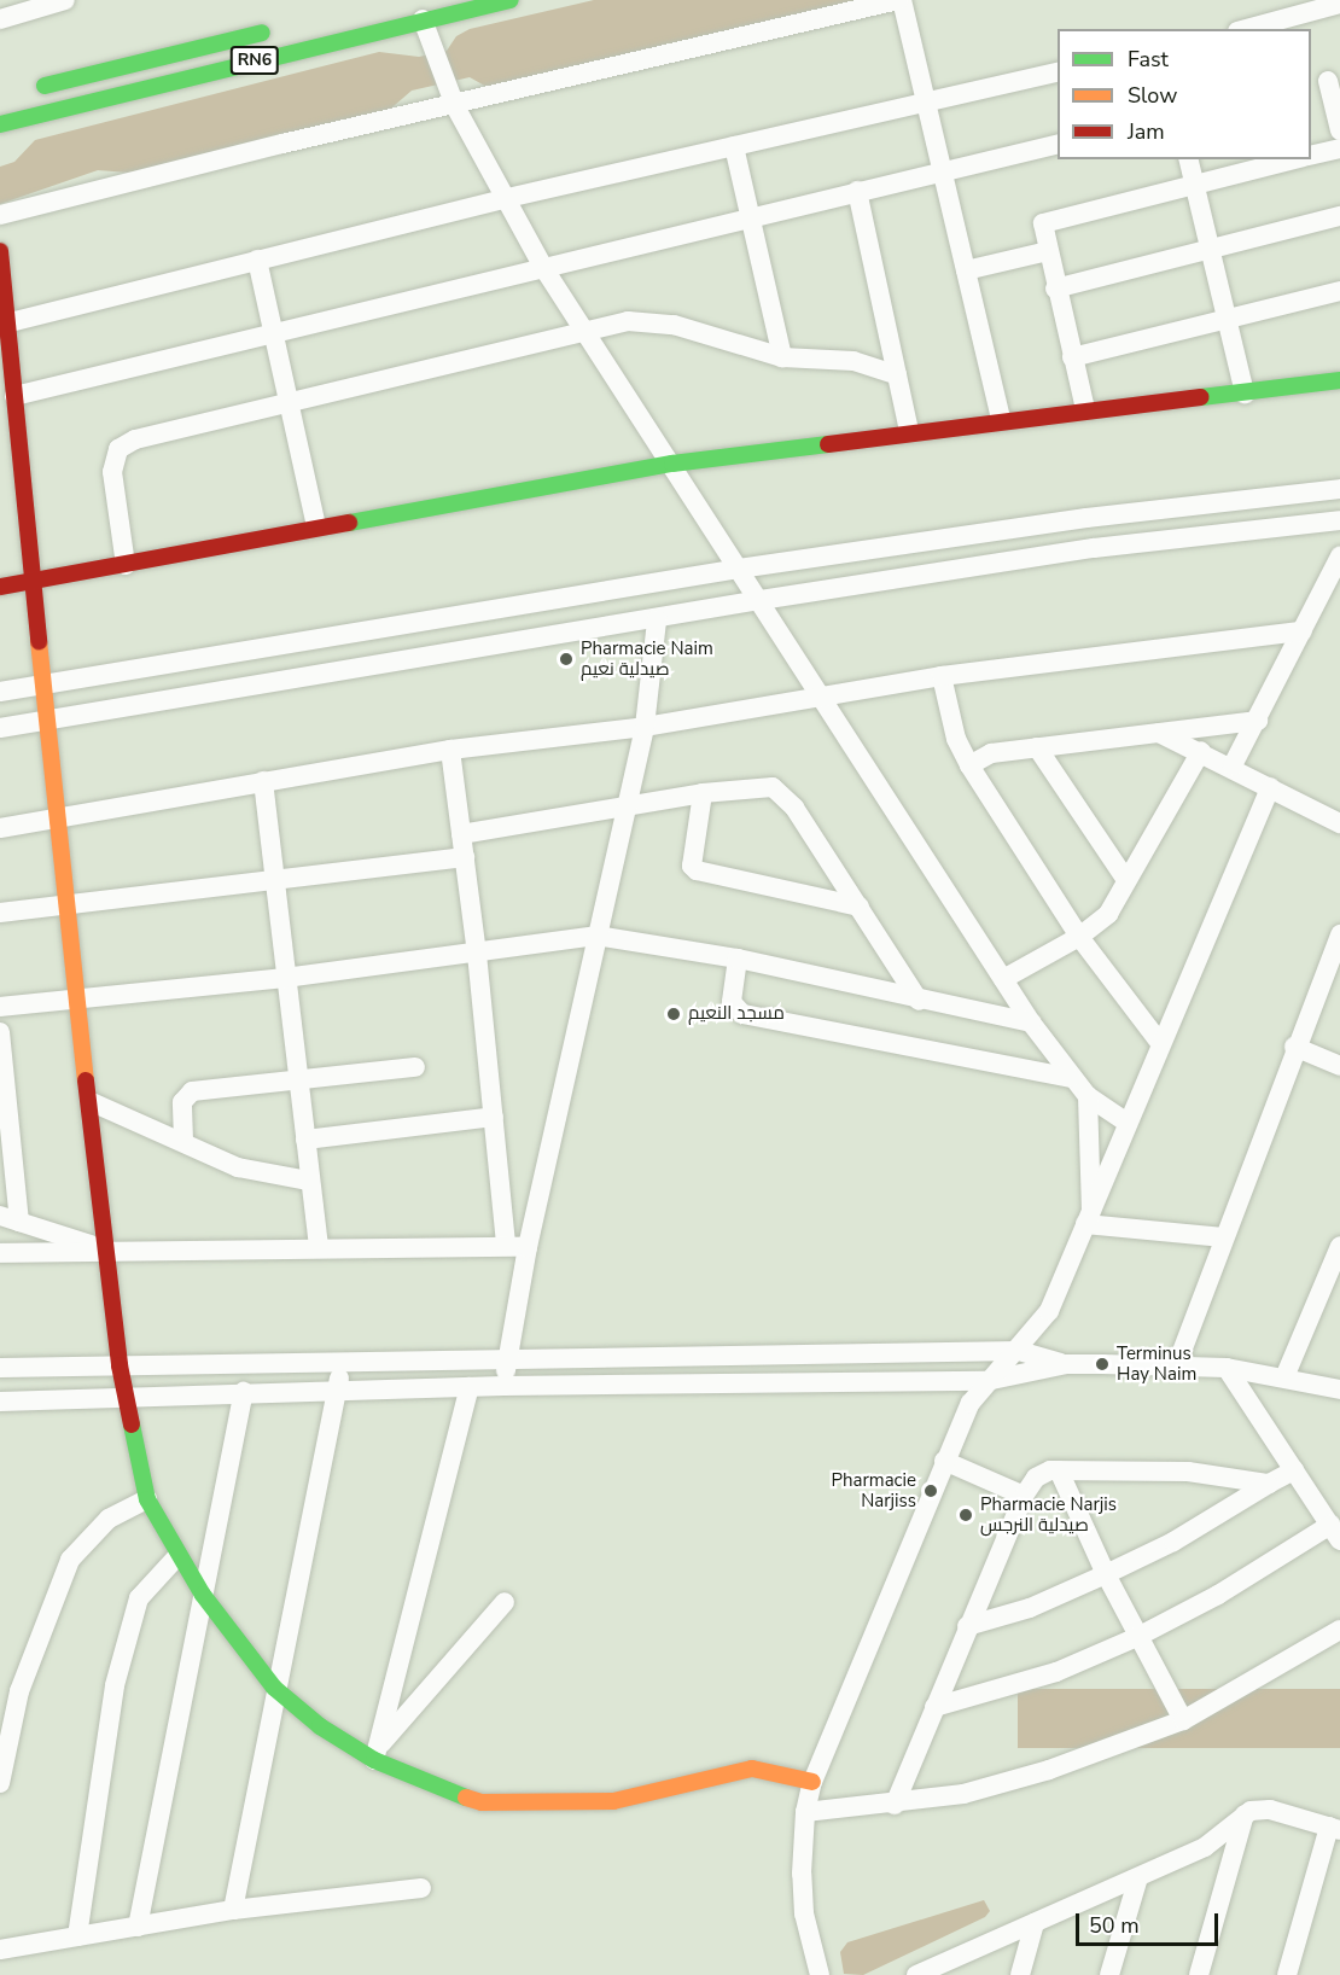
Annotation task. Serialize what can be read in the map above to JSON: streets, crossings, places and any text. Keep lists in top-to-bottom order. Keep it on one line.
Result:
{"streets":{"main road":["RN6"]},"places":["Pharmacie Naim صيدلية نعيم","مسجد النعيم","Terminus Hay Naim","Pharmacie Narjiss","Pharmacie Narjis صيدلية النرجس"],"legend":["Fast","Slow","Jam"],"scale_bar":"50 m"}
